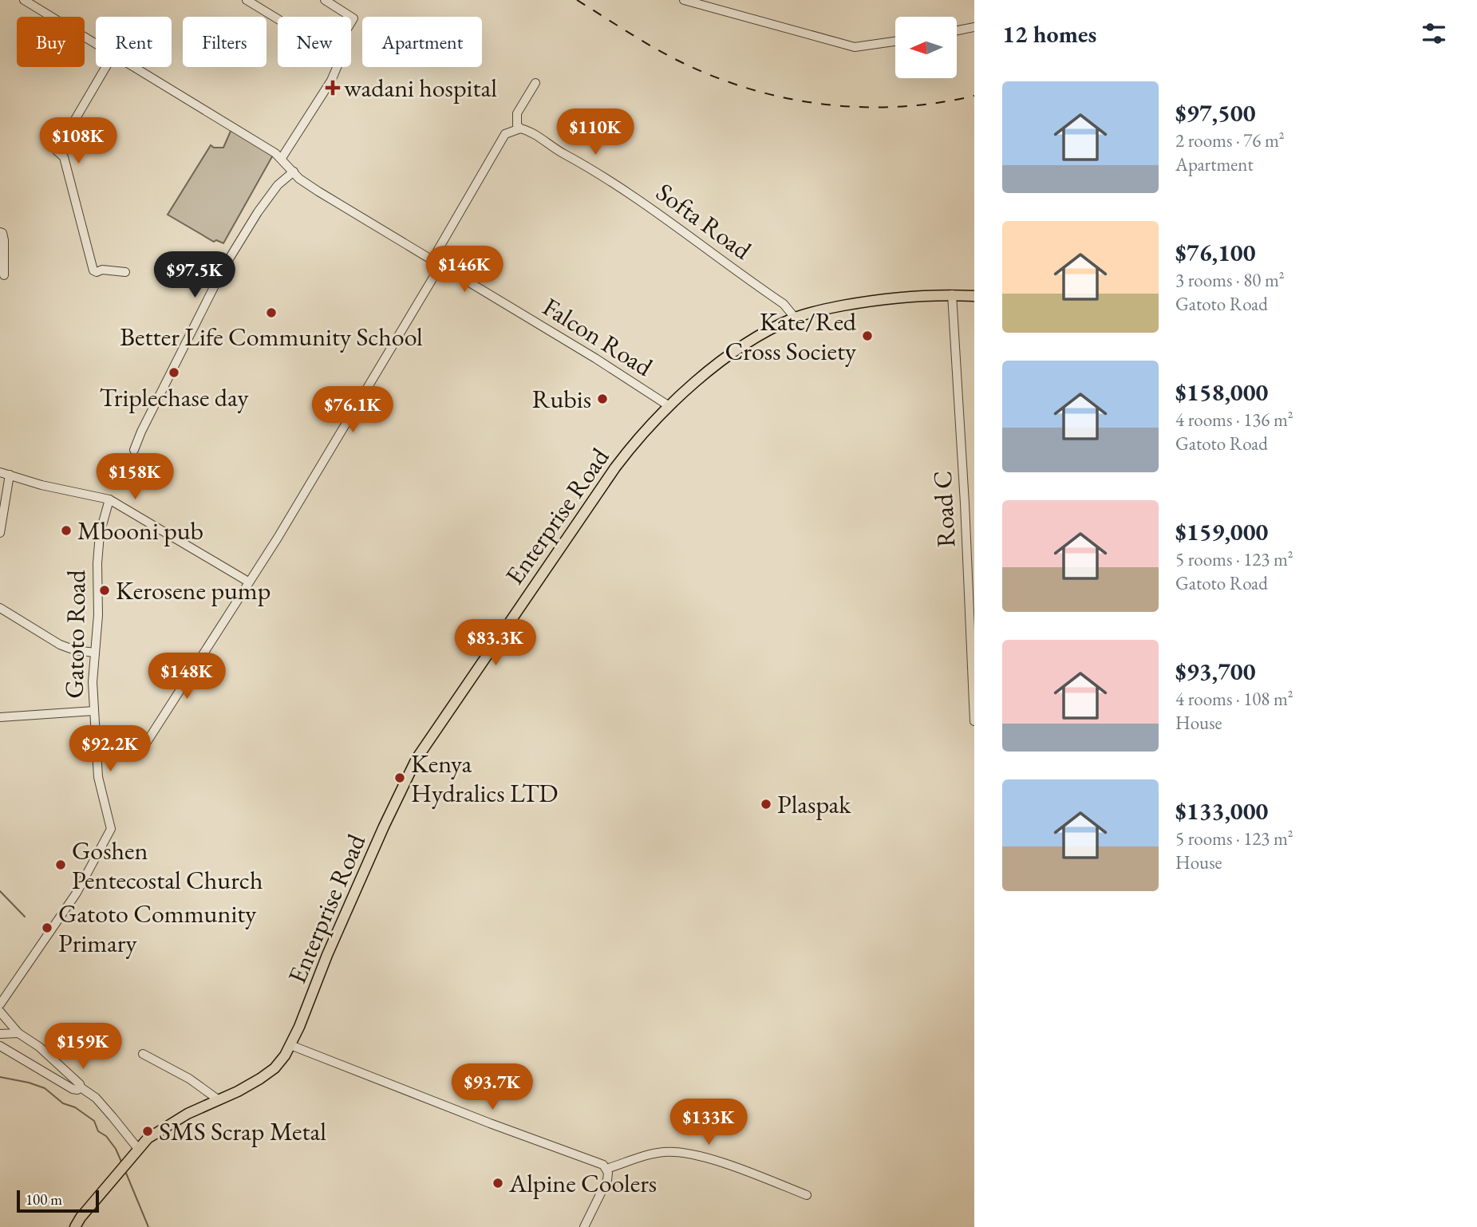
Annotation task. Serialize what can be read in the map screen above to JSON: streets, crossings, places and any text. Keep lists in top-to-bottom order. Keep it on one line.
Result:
{"streets":{"main road":["Enterprise Road"],"street":["Softa Road","Falcon Road","Road C","Gatoto Road"]},"crossings":[["Softa Road","Enterprise Road"],["Falcon Road","Enterprise Road"],["Road C","Enterprise Road"]],"places":{"health":["wadani hospital"],"other":["Better Life Community School","Kate/Red Cross Society","Triplechase day","Rubis","Mbooni pub","Kerosene pump","Kenya Hydralics LTD","Plaspak","Goshen Pentecostal Church","Gatoto Community Primary","SMS Scrap Metal","Alpine Coolers"]},"scale_bar":"100 m","north":"left","page":{"heading":"12 homes","chip":["Buy","Rent","Filters","New","Apartment"],"list":[{"name":"$97,500","note":"2 rooms · 76 m² · Apartment"},{"name":"$76,100","note":"3 rooms · 80 m² · Gatoto Road"},{"name":"$158,000","note":"4 rooms · 136 m² · Gatoto Road"},{"name":"$159,000","note":"5 rooms · 123 m² · Gatoto Road"},{"name":"$93,700","note":"4 rooms · 108 m² · House"},{"name":"$133,000","note":"5 rooms · 123 m² · House"}],"price":["$110K","$108K","$146K","$97.5K","$76.1K","$158K","$83.3K","$148K","$92.2K","$159K","$93.7K","$133K"],"scale":"100 m"}}
